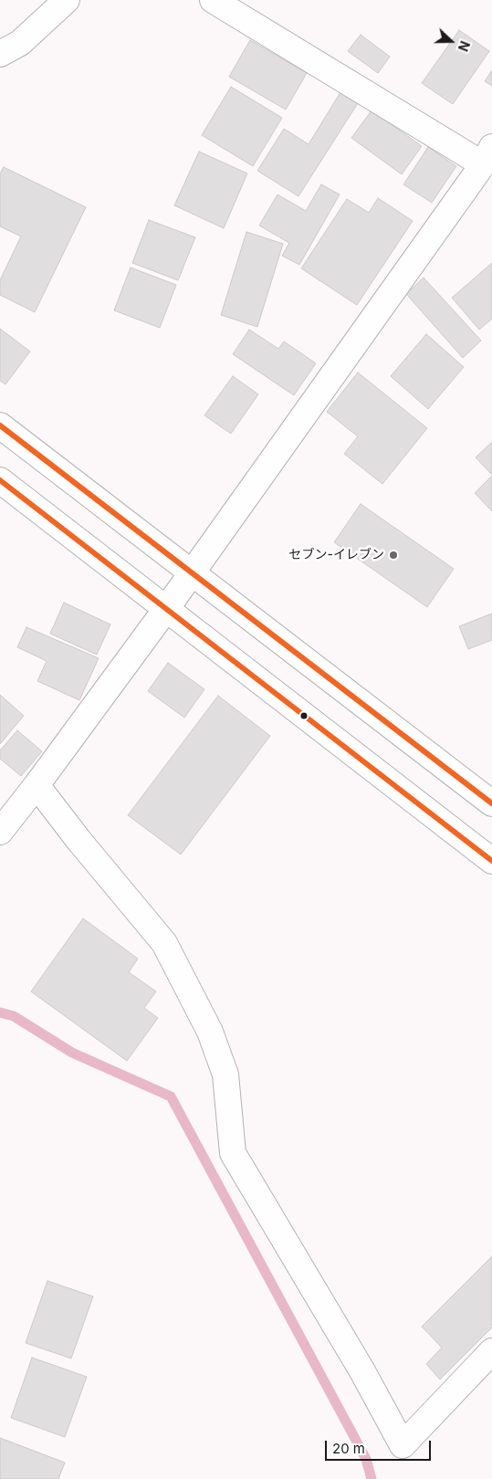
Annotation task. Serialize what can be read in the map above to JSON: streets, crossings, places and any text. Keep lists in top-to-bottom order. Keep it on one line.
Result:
{"places":["セブン-イレブン"],"scale_bar":"20 m","north":"right"}
